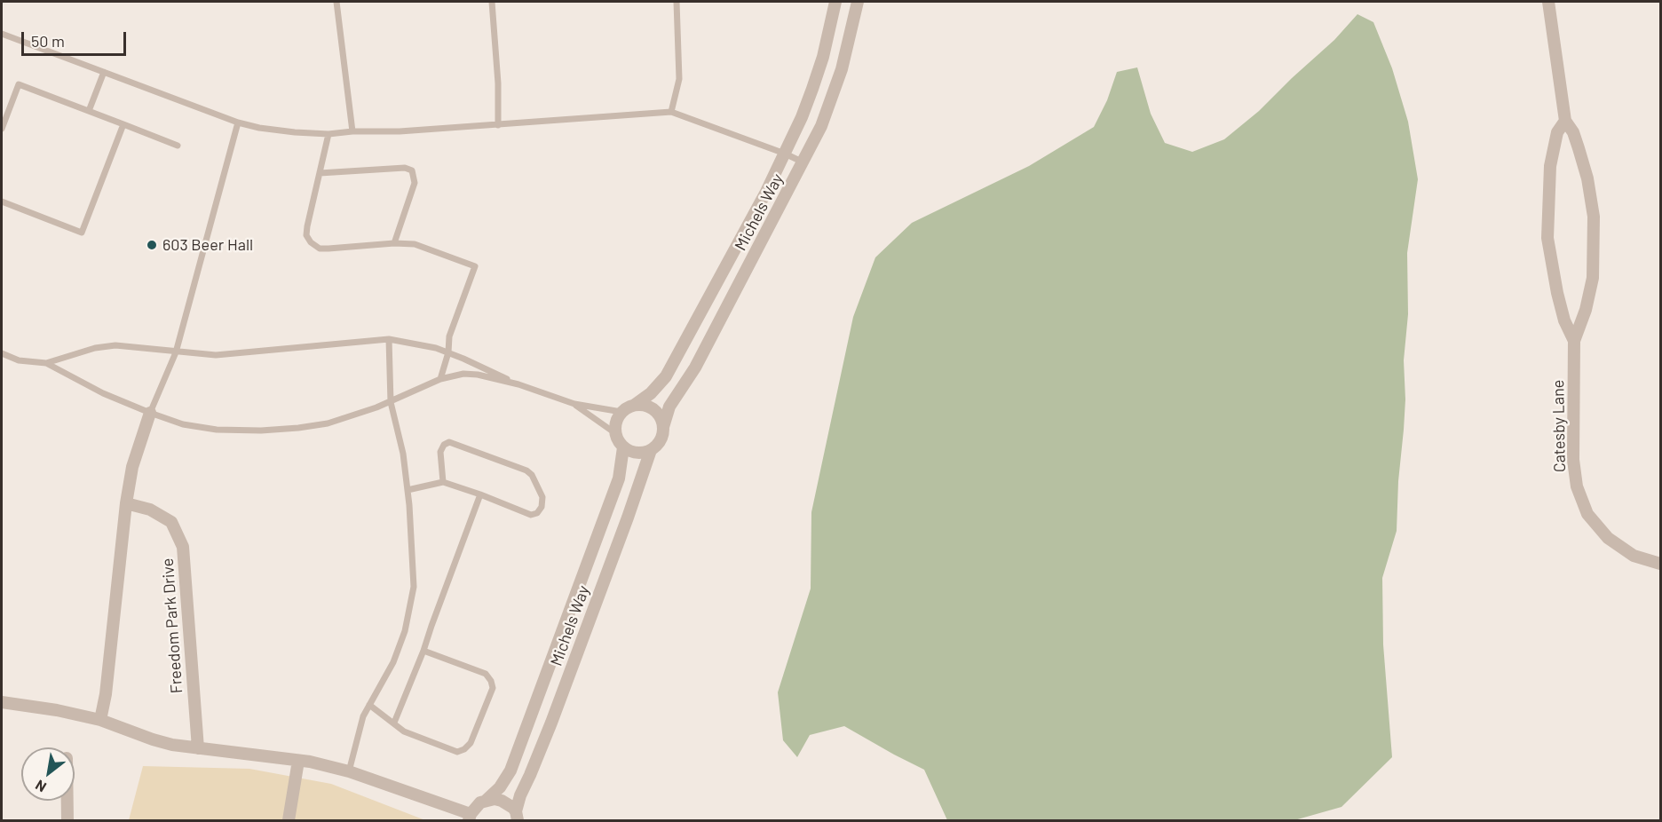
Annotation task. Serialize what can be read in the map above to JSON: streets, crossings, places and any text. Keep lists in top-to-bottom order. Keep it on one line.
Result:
{"streets":{"street":["Michels Way","Catesby Lane","Freedom Park Drive"]},"places":["603 Beer Hall"],"scale_bar":"50 m","north":"bottom left"}
